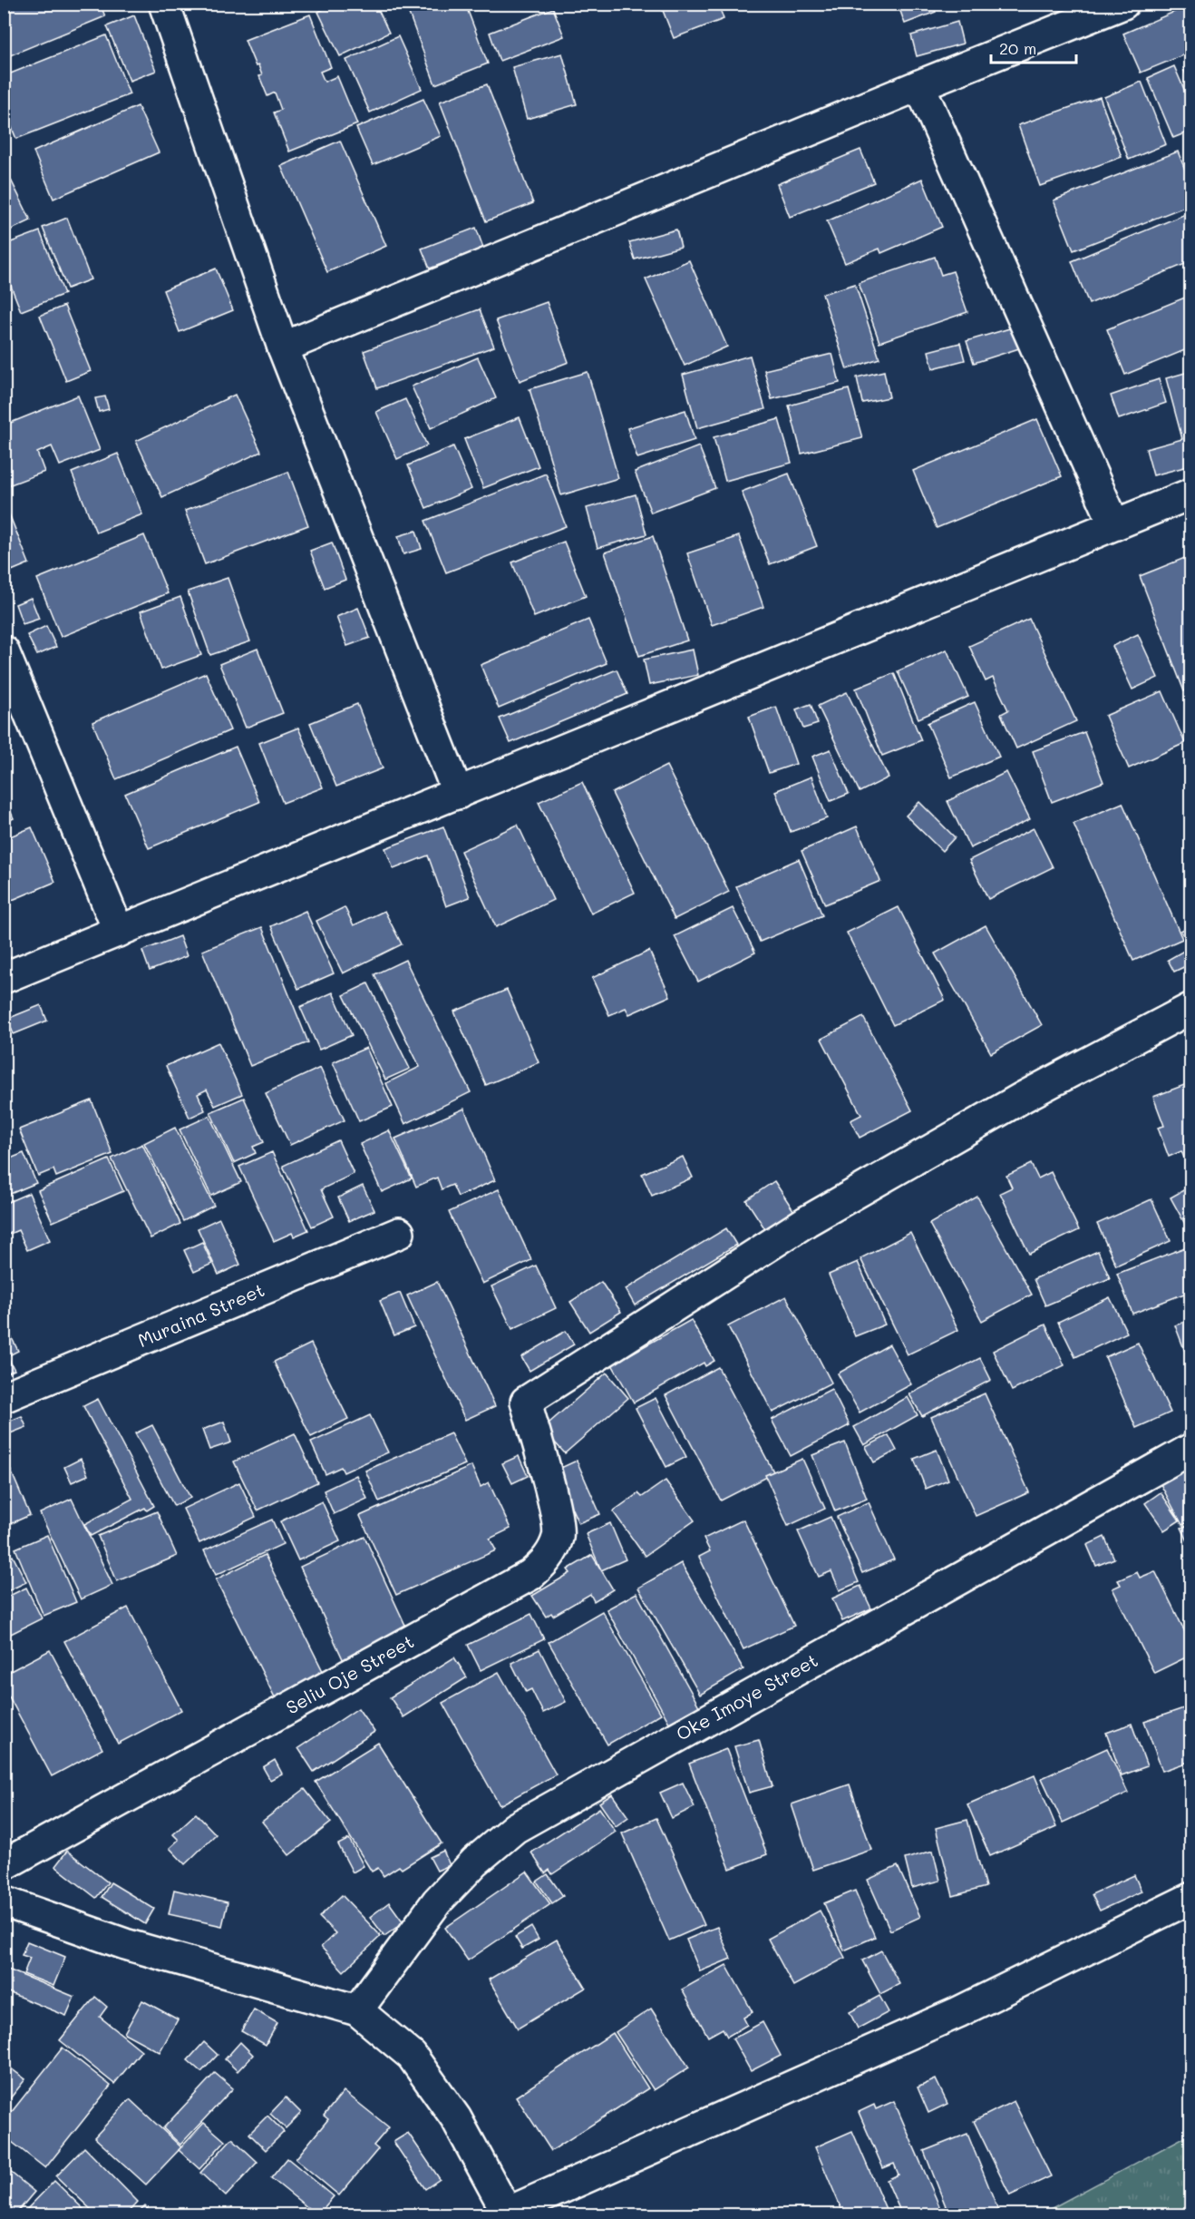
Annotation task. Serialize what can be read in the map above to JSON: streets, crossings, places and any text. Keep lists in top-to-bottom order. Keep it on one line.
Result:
{"streets":{"street":["Muraina Street","Seliu Oje Street","Oke Imoye Street"]},"scale_bar":"20 m"}
